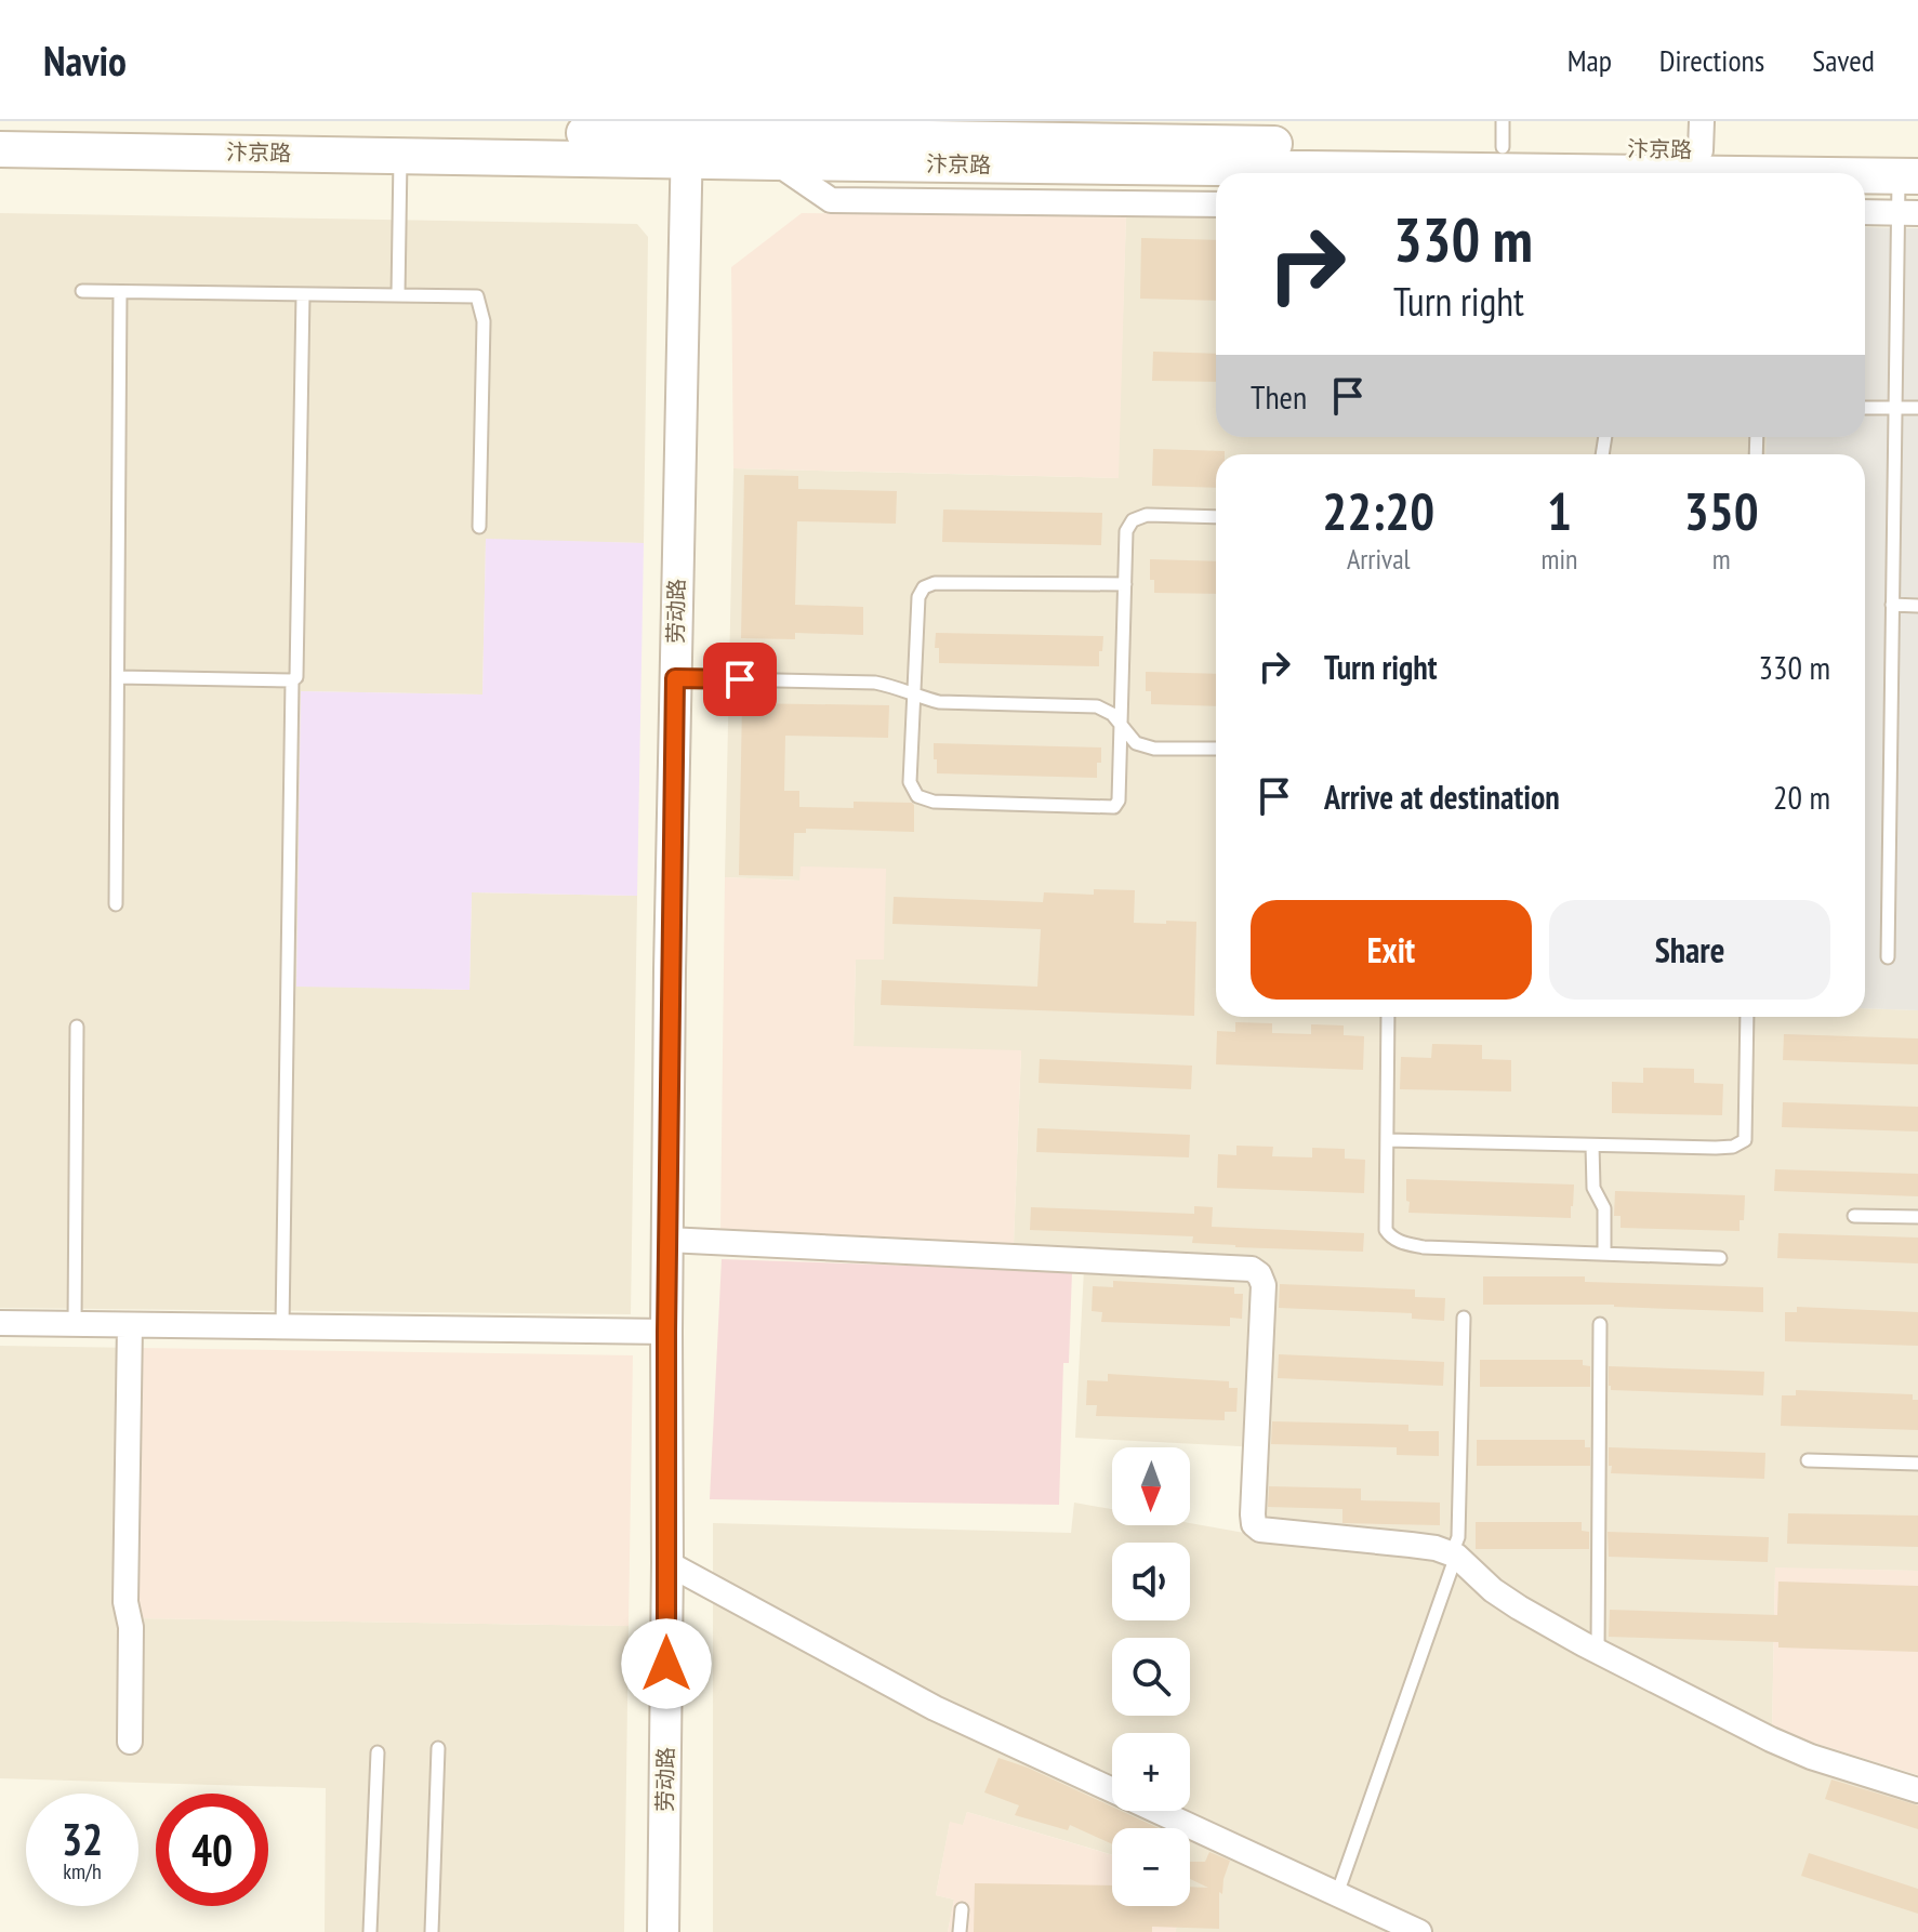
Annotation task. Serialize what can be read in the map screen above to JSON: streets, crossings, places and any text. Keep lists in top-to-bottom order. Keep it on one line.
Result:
{"streets":{"main road":["汴京路"],"street":["劳动路"]},"crossings":[["汴京路","劳动路"]],"north":"bottom","page":{"header":"Navio","nav":["Map","Directions","Saved"],"turn":["330 m","Turn right"],"then":"Then","eta":["22:20","Arrival","1","min","350","m"],"list":[{"name":"Turn right","value":"330 m"},{"name":"Arrive at destination","value":"20 m"}],"buttons":["Exit","Share"],"map_buttons":["+","−"],"speed":"32 km/h","limit":"40"}}
